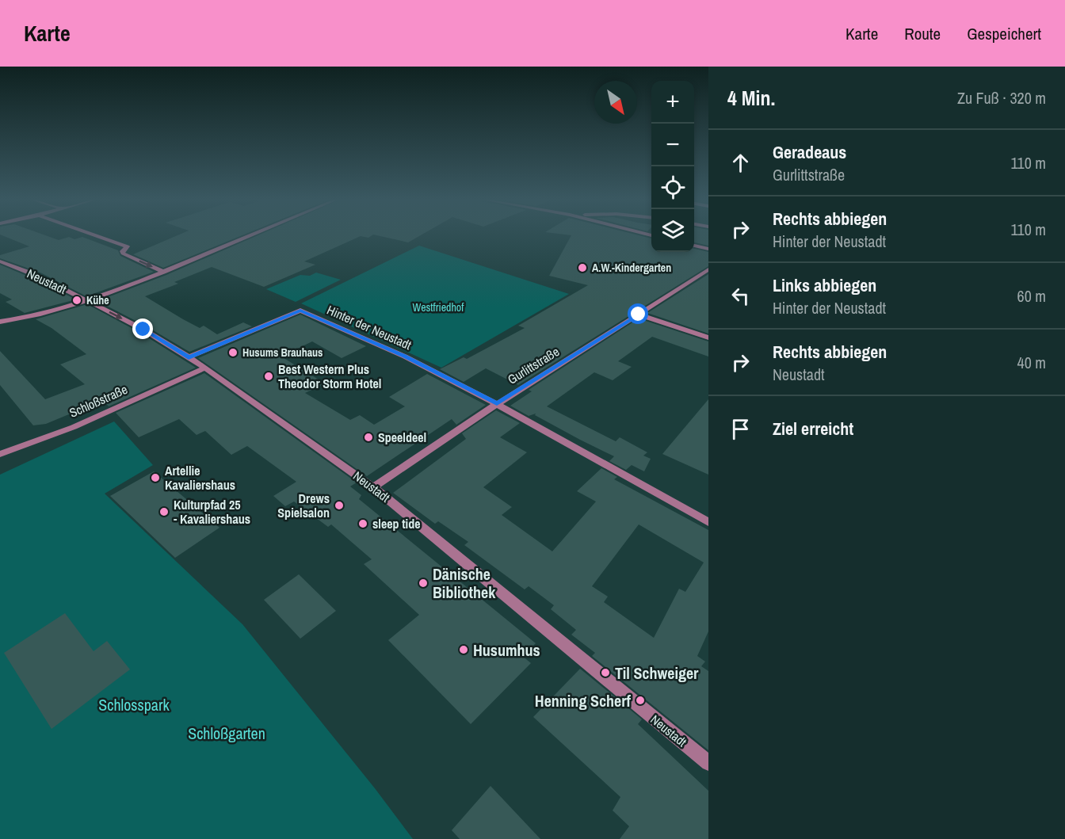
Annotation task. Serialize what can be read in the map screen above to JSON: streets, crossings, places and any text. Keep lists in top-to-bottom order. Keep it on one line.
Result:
{"streets":{"street":["Neustadt","Hinter der Neustadt","Gurlittstraße","Schloßstraße"]},"crossings":[["Neustadt","Hinter der Neustadt"],["Neustadt","Gurlittstraße"],["Neustadt","Schloßstraße"],["Hinter der Neustadt","Gurlittstraße"]],"parks":["Westfriedhof","Schlosspark","Schloßgarten"],"places":["A.W.-Kindergarten","Kühe","Husums Brauhaus","Best Western Plus Theodor Storm Hotel","Speeldeel","Artellie Kavaliershaus","Drews Spielsalon","Kulturpfad 25 - Kavaliershaus","sleep tide","Dänische Bibliothek","Husumhus","Til Schweiger","Henning Scherf"],"north":"bottom right","page":{"header":"Karte","nav":["Karte","Route","Gespeichert"],"heading":["4 Min.","Zu Fuß · 320 m"],"map_buttons":["+","−"],"list":[["Geradeaus","Gurlittstraße","110 m"],["Rechts abbiegen","Hinter der Neustadt","110 m"],["Links abbiegen","Hinter der Neustadt","60 m"],["Rechts abbiegen","Neustadt","40 m"],"Ziel erreicht"]}}
